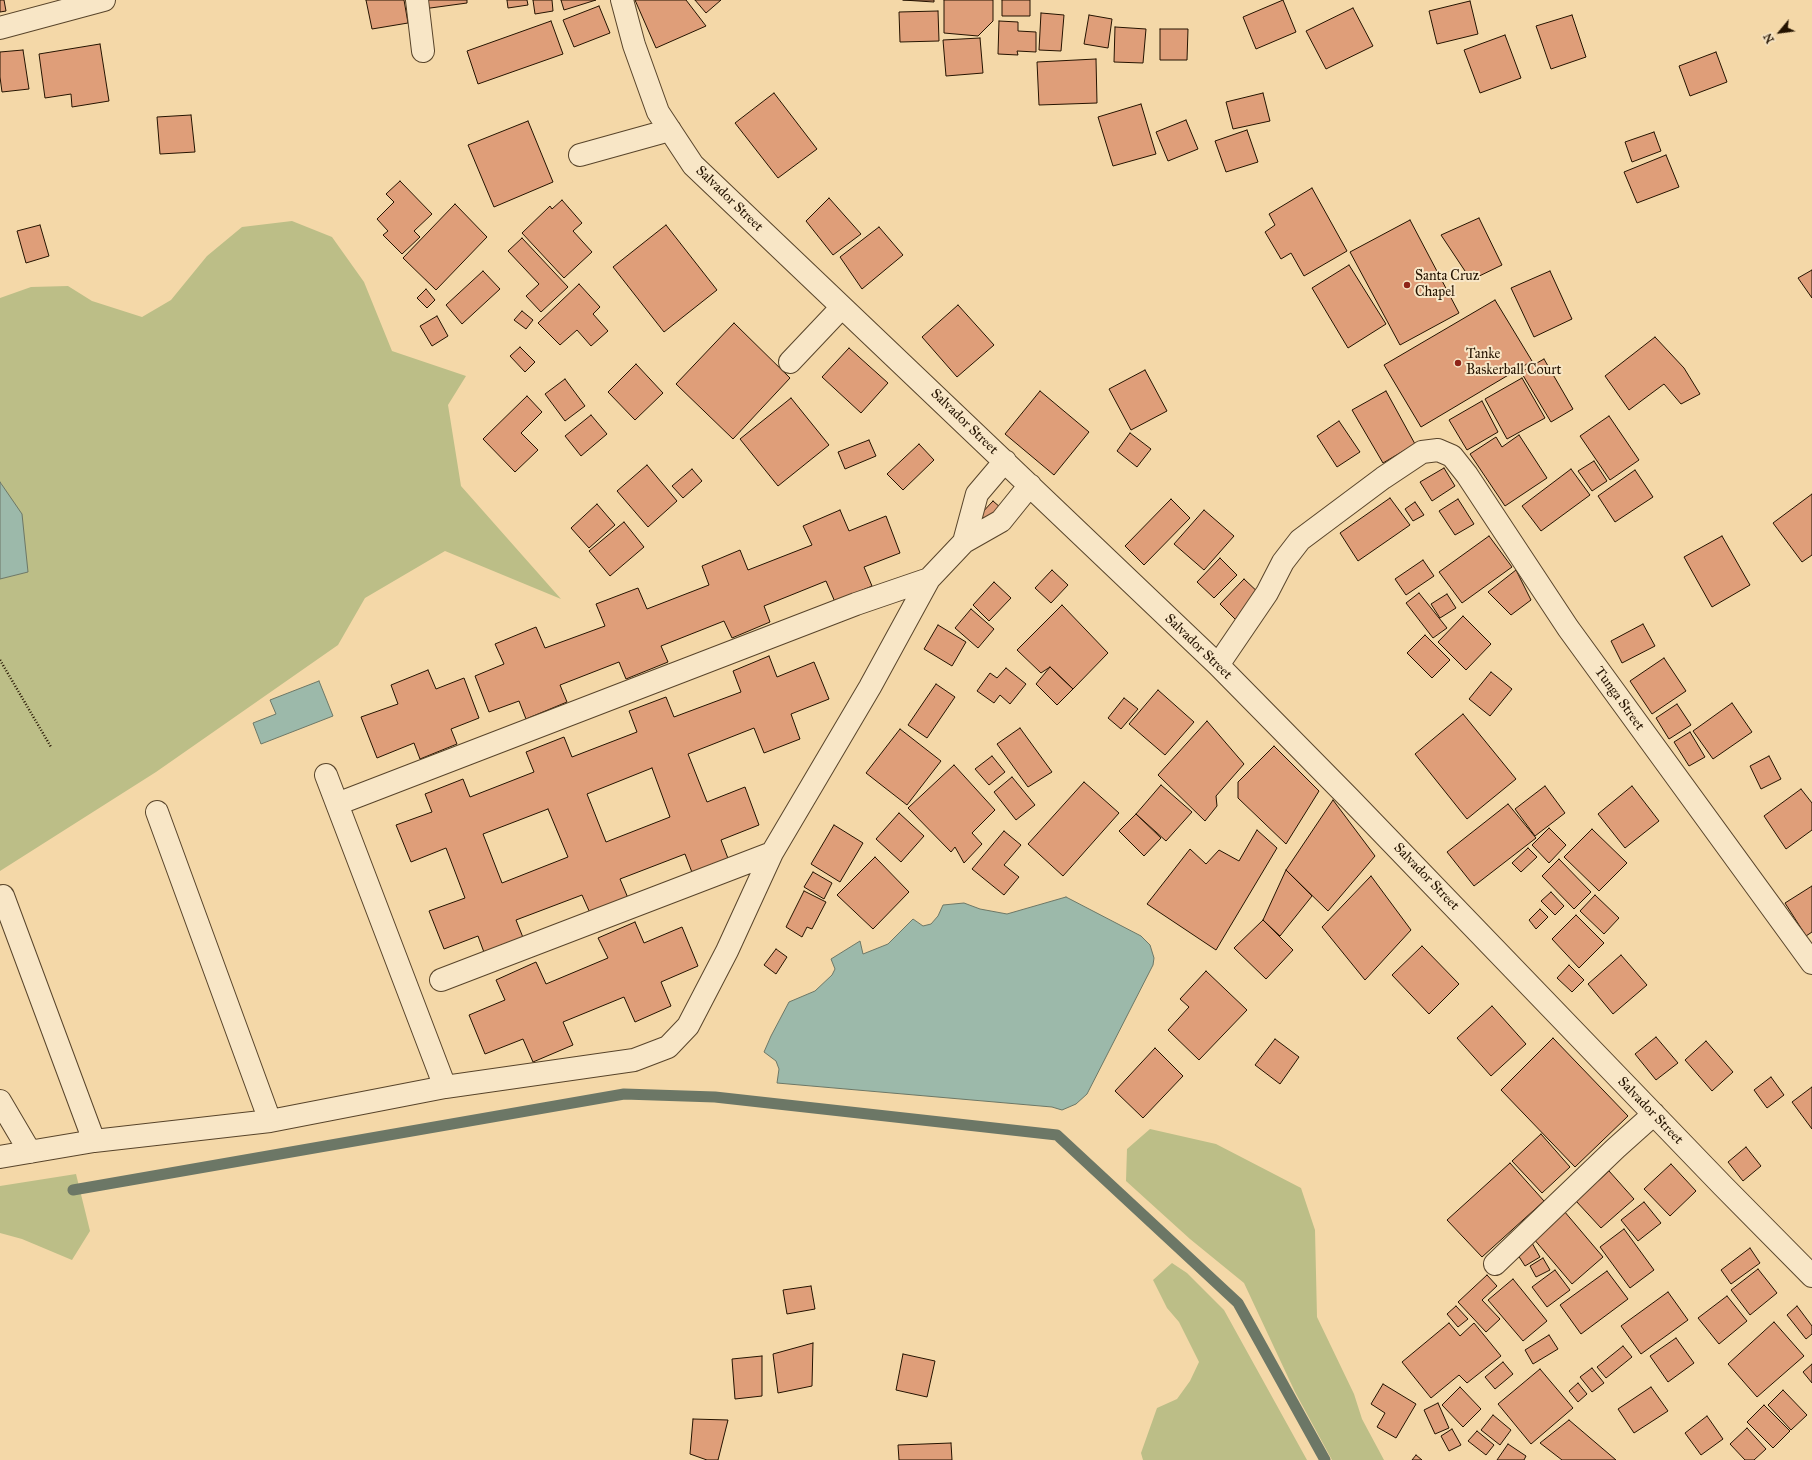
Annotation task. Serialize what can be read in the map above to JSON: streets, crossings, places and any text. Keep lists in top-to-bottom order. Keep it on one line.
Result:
{"streets":{"street":["Salvador Street","Tunga Street"]},"crossings":[["Salvador Street","Tunga Street"]],"places":["Santa Cruz Chapel","Tanke Baskerball Court"],"north":"bottom left"}
